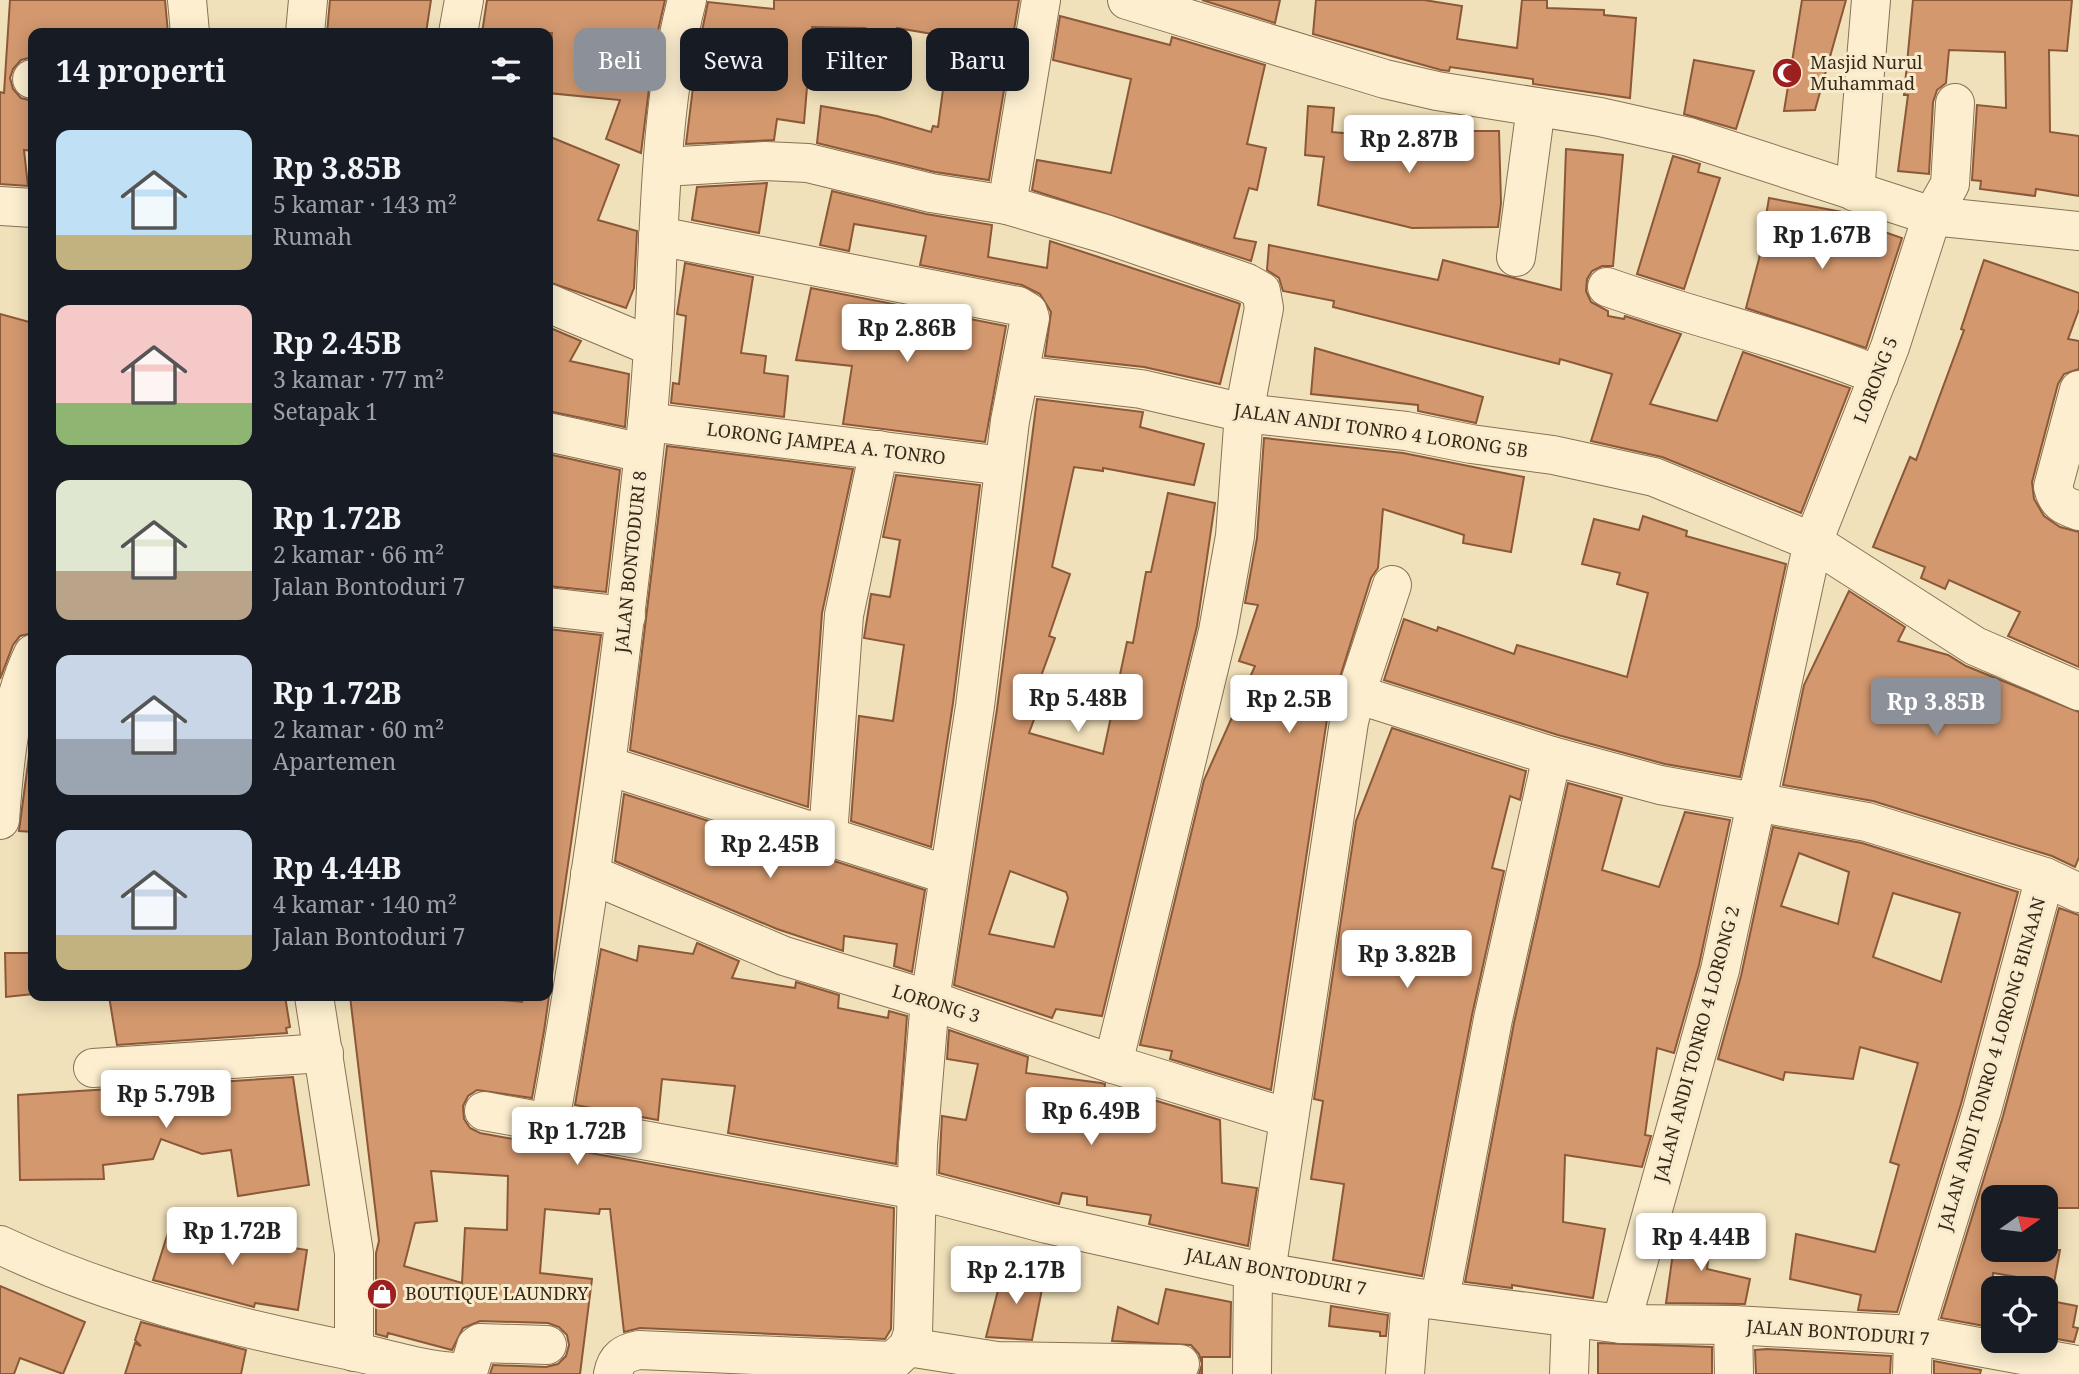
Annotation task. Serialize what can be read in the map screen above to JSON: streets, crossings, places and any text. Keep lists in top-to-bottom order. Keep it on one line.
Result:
{"streets":{"street":["LORONG 5","JALAN ANDI TONRO 4 LORONG 5B","LORONG JAMPEA A. TONRO","JALAN BONTODURI 8","LORONG 3","JALAN ANDI TONRO 4 LORONG 2","JALAN ANDI TONRO 4 LORONG BINAAN","JALAN BONTODURI 7"]},"crossings":[["LORONG 5","JALAN ANDI TONRO 4 LORONG 5B"],["LORONG 5","JALAN ANDI TONRO 4 LORONG 2"],["LORONG 5","JALAN ANDI TONRO 4 LORONG BINAAN"],["LORONG JAMPEA A. TONRO","JALAN BONTODURI 8"],["JALAN BONTODURI 8","LORONG 3"],["JALAN BONTODURI 8","JALAN BONTODURI 7"],["JALAN ANDI TONRO 4 LORONG 2","JALAN ANDI TONRO 4 LORONG BINAAN"],["JALAN ANDI TONRO 4 LORONG 2","JALAN BONTODURI 7"],["JALAN ANDI TONRO 4 LORONG BINAAN","JALAN BONTODURI 7"]],"places":{"mosque":["Masjid Nurul Muhammad"],"shop":["BOUTIQUE LAUNDRY"]},"north":"right","page":{"chip":["Beli","Sewa","Filter","Baru"],"heading":"14 properti","list":[{"name":"Rp 3.85B","note":"5 kamar · 143 m² · Rumah"},{"name":"Rp 2.45B","note":"3 kamar · 77 m² · Setapak 1"},{"name":"Rp 1.72B","note":"2 kamar · 66 m² · Jalan Bontoduri 7"},{"name":"Rp 1.72B","note":"2 kamar · 60 m² · Apartemen"},{"name":"Rp 4.44B","note":"4 kamar · 140 m² · Jalan Bontoduri 7"}],"price":["Rp 2.87B","Rp 1.67B","Rp 2.86B","Rp 5.48B","Rp 2.5B","Rp 3.85B","Rp 2.45B","Rp 3.82B","Rp 5.79B","Rp 6.49B","Rp 1.72B","Rp 1.72B","Rp 4.44B","Rp 2.17B"]}}
